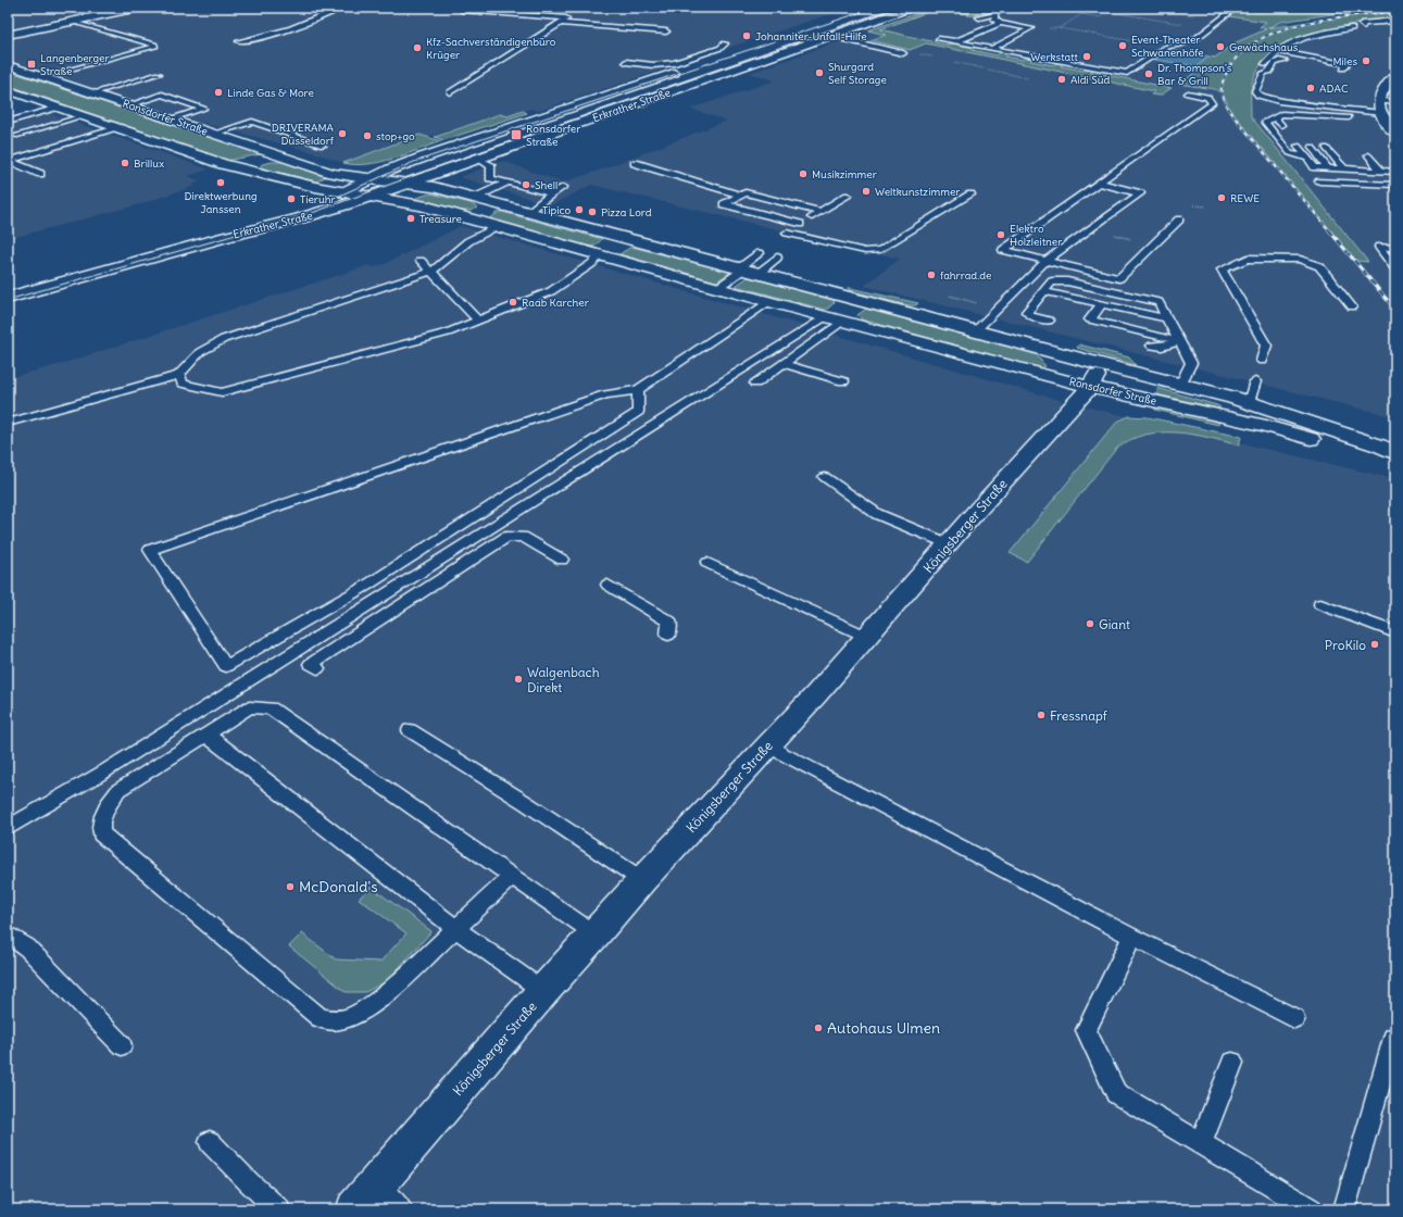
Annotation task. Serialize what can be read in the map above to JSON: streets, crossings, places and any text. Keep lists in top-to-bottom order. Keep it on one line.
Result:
{"streets":{"main road":["Erkrather Straße","Ronsdorfer Straße","Königsberger Straße"]},"crossings":[["Erkrather Straße","Ronsdorfer Straße"],["Ronsdorfer Straße","Königsberger Straße"]],"places":{"other":["Johanniter-Unfall-Hilfe","Event-Theater Schwanenhöfe","Gewächshaus","Kfz-Sachverständigenbüro Krüger","Werkstatt","Miles","Shurgard Self Storage","Dr. Thompson's Bar & Grill","Aldi Süd","ADAC","Linde Gas & More","DRIVERAMA Düsseldorf","stop+go","Brillux","Musikzimmer","Direktwerbung Janssen","Shell","Weltkunstzimmer","REWE","Tieruhr","Tipico","Pizza Lord","Treasure","Elektro Holzleitner","fahrrad.de","Raab Karcher","Giant","ProKilo","Walgenbach Direkt","Fressnapf","McDonald's","Autohaus Ulmen"],"transit":["Langenberger Straße","Ronsdorfer Straße"]}}
